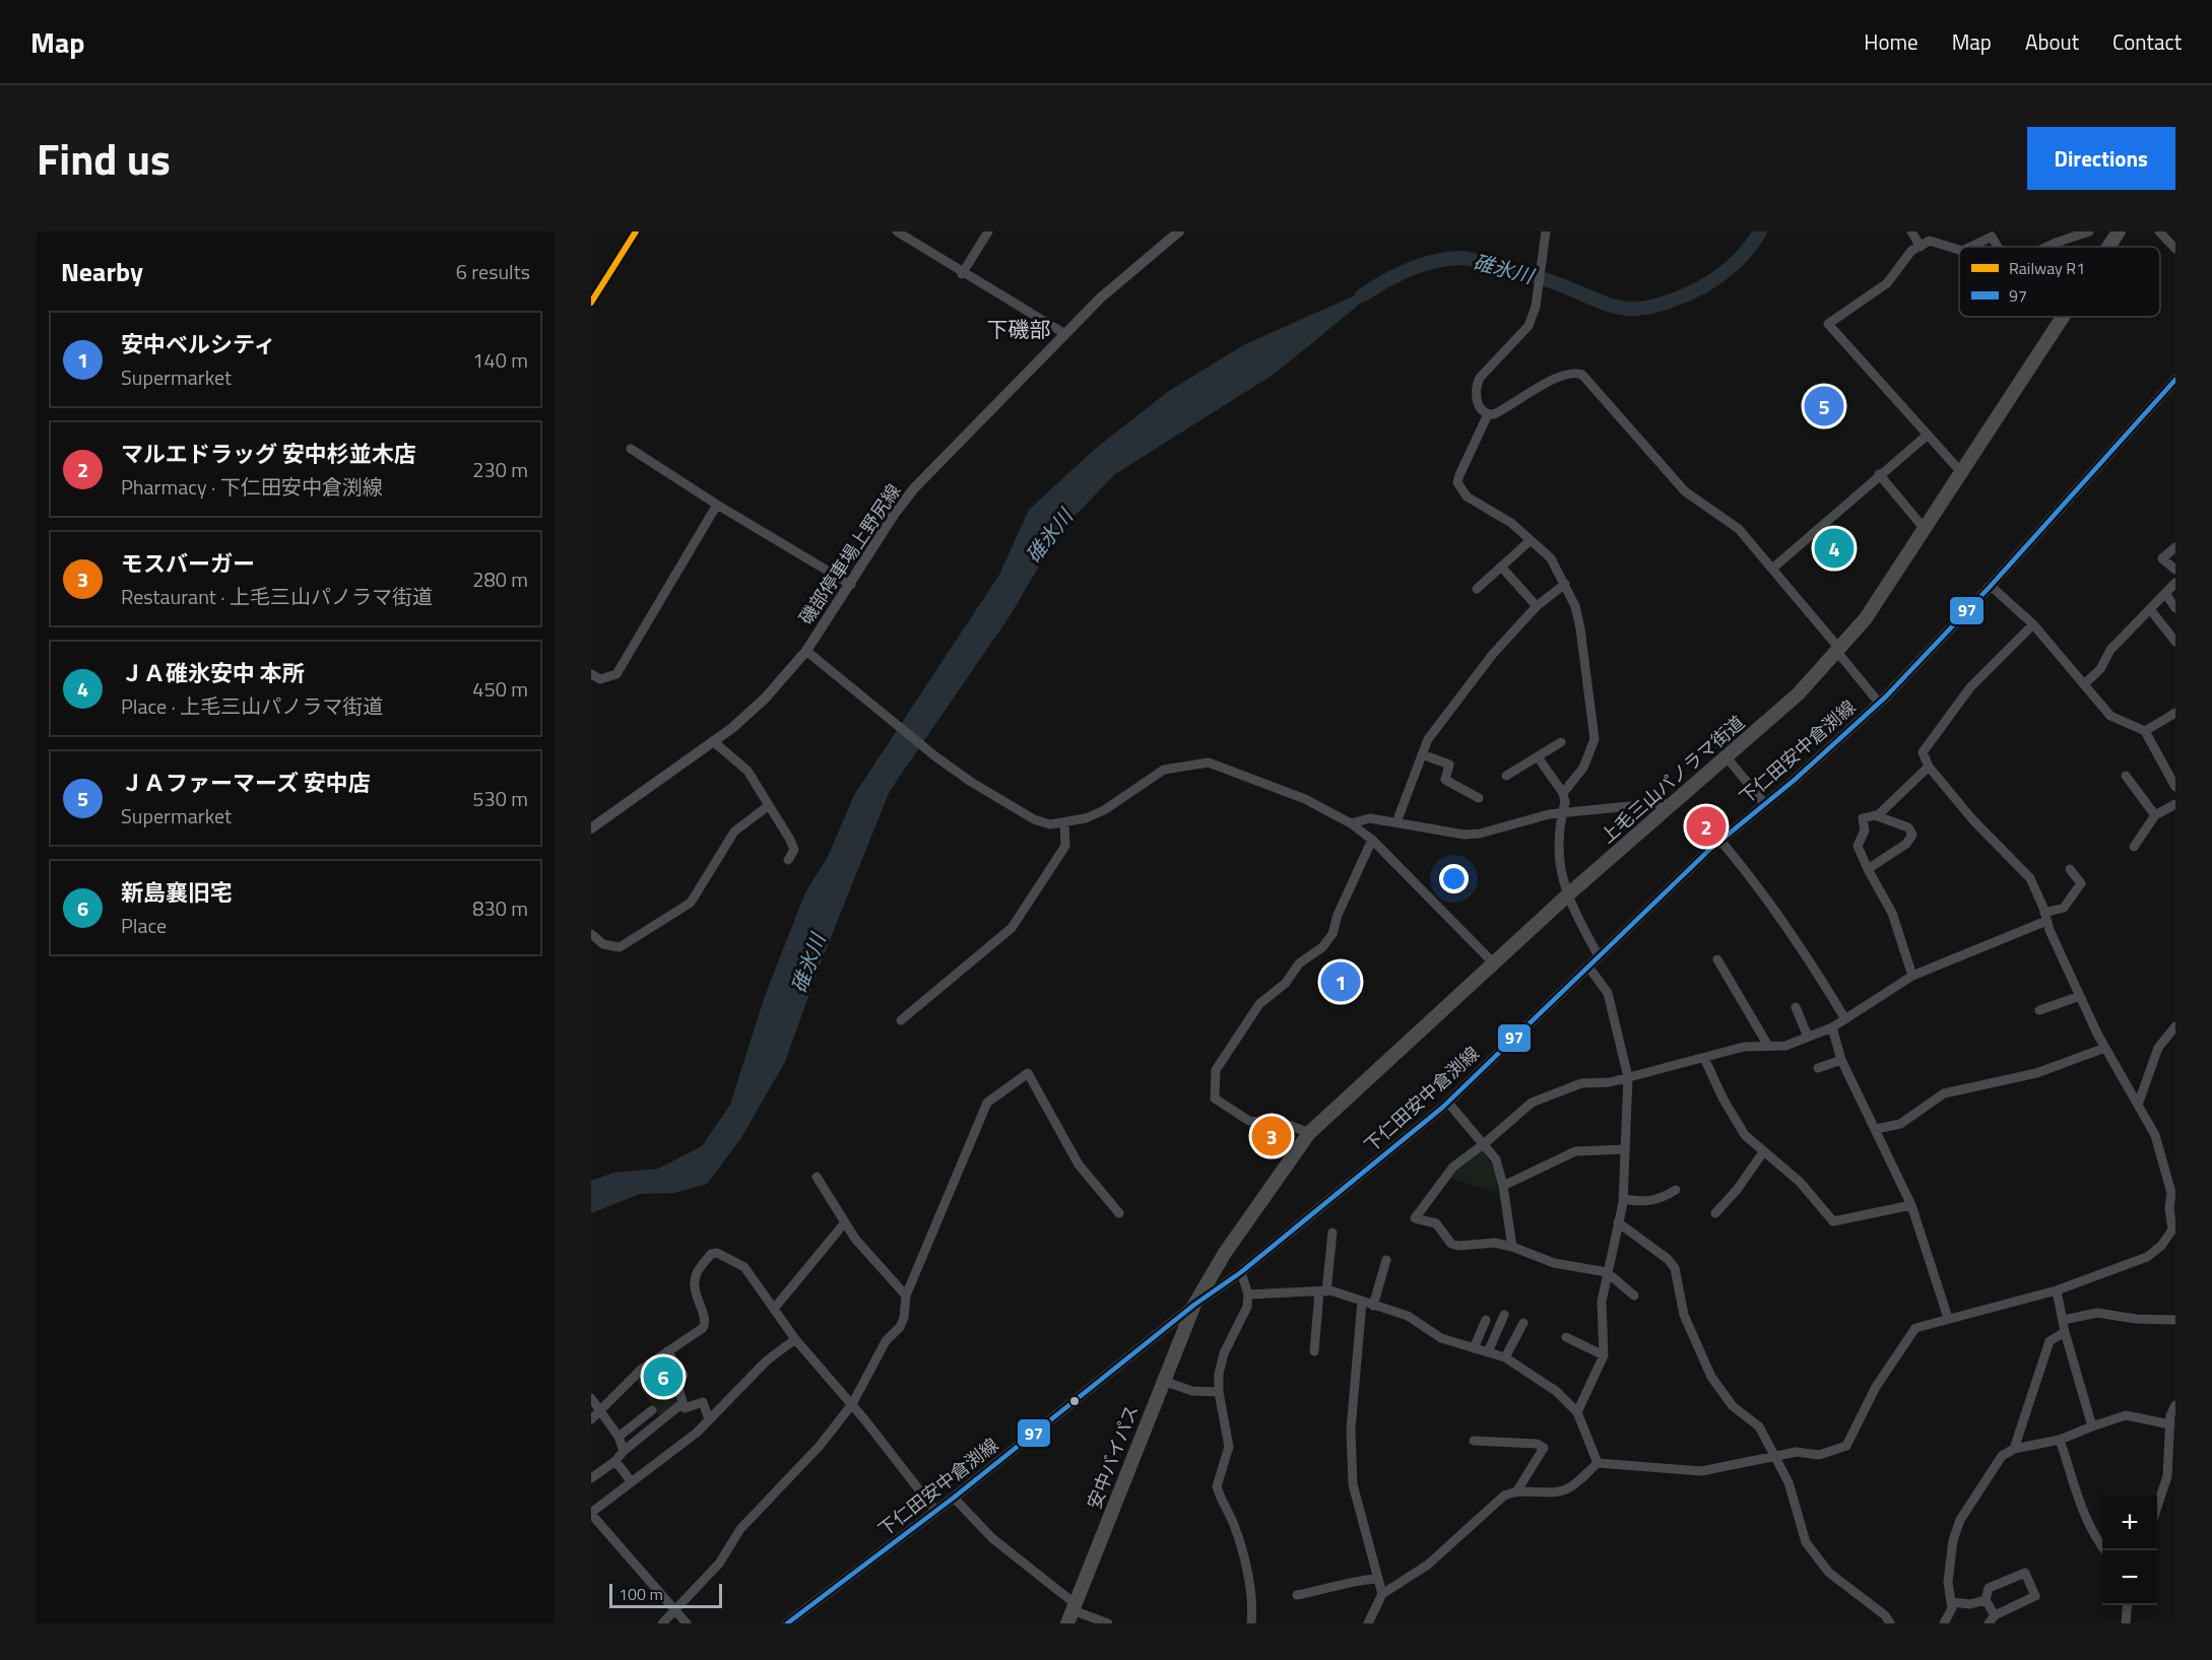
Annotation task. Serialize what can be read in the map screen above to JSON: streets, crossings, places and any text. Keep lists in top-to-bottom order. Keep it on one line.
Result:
{"streets":{"highway":["上毛三山パノラマ街道","安中バイパス"],"main road":["磯部停車場上野尻線","下仁田安中倉渕線"]},"crossings":[["下仁田安中倉渕線","上毛三山パノラマ街道"],["下仁田安中倉渕線","安中バイパス"],["上毛三山パノラマ街道","安中バイパス"]],"districts":["下磯部"],"water":["碓氷川"],"lines":["rail line R1","transit line 97"],"legend":["Railway R1","97"],"scale_bar":"100 m","page":{"header":"Map","nav":["Home","Map","About","Contact"],"title":"Find us","buttons":"Directions","heading":["Nearby","6 results"],"list":[{"mark":"1","name":"安中ベルシティ","note":"Supermarket","value":"140 m"},{"mark":"2","name":"マルエドラッグ 安中杉並木店","note":"Pharmacy · 下仁田安中倉渕線","value":"230 m"},{"mark":"3","name":"モスバーガー","note":"Restaurant · 上毛三山パノラマ街道","value":"280 m"},{"mark":"4","name":"ＪＡ碓氷安中 本所","note":"Place · 上毛三山パノラマ街道","value":"450 m"},{"mark":"5","name":"ＪＡファーマーズ 安中店","note":"Supermarket","value":"530 m"},{"mark":"6","name":"新島襄旧宅","note":"Place","value":"830 m"}],"pins":["5","4","2","1","3","6"],"map_buttons":["+","−"],"scale":"100 m"}}
